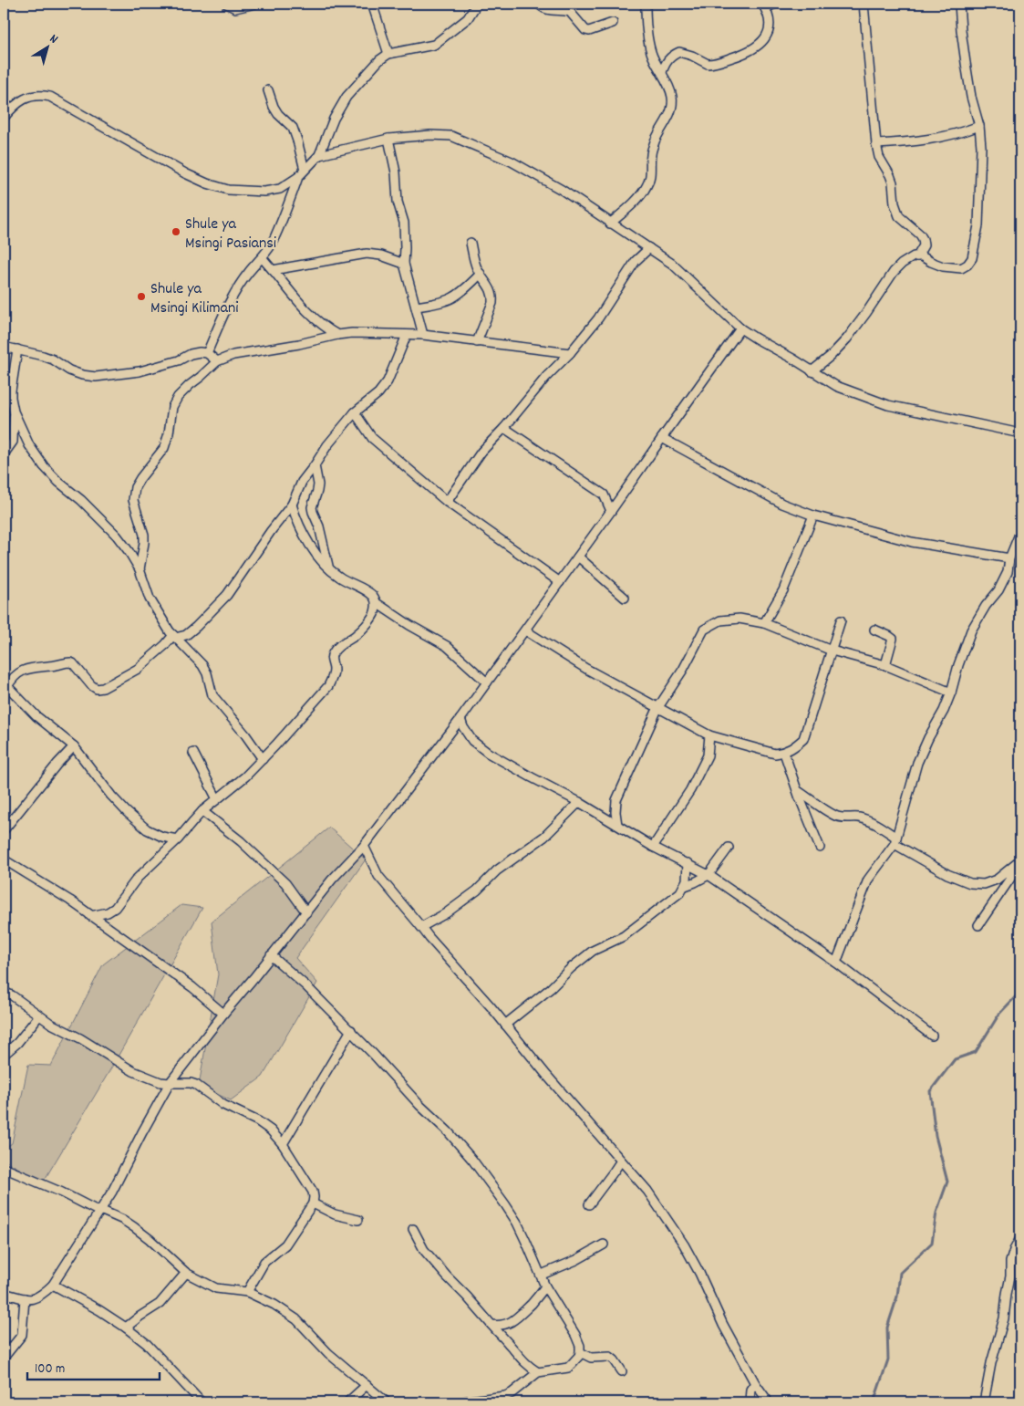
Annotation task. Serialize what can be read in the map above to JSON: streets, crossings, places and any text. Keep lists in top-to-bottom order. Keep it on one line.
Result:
{"places":["Shule ya Msingi Pasiansi","Shule ya Msingi Kilimani"],"scale_bar":"100 m","north":"top right"}
